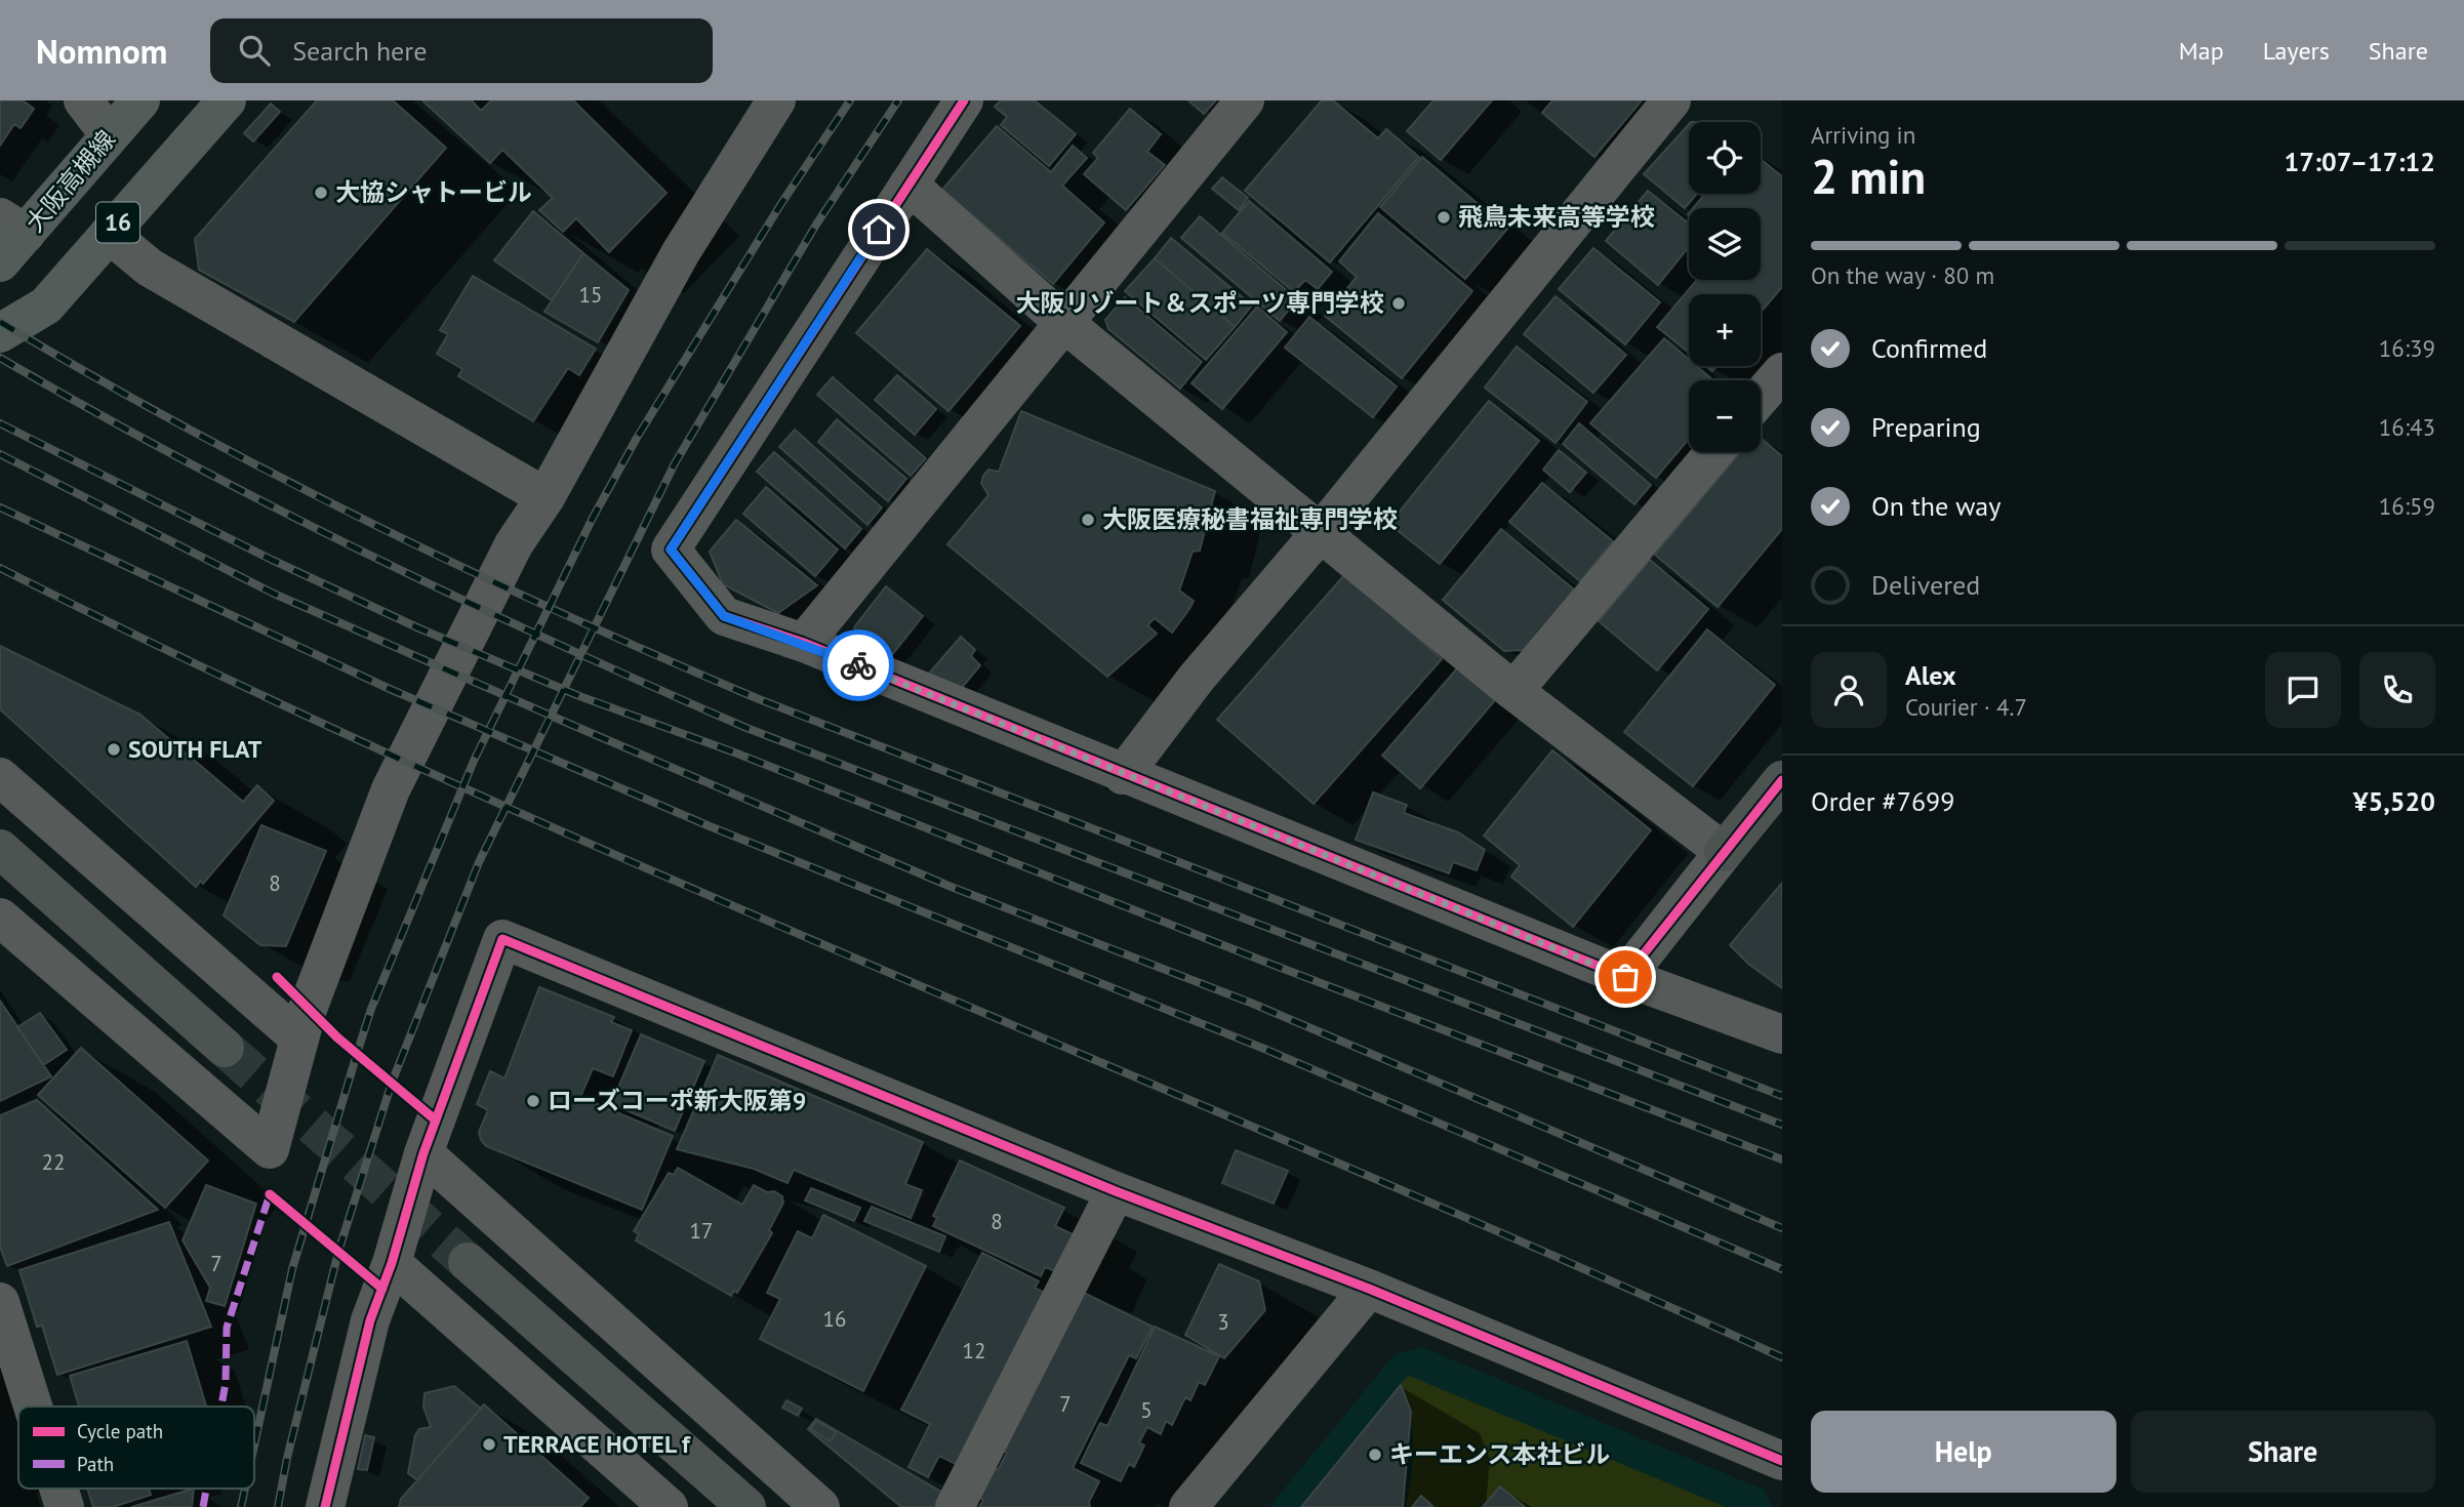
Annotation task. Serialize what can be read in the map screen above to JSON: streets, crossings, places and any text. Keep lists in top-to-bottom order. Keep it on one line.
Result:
{"streets":{"main road":["大阪高槻線","16"]},"places":["大協シャトービル","飛鳥未来高等学校","大阪リゾート＆スポーツ専門学校","大阪医療秘書福祉専門学校","SOUTH FLAT","ローズコーポ新大阪第9","TERRACE HOTEL f","キーエンス本社ビル"],"house_numbers":["15","8","22","8","17","7","16","3","12","7","5"],"legend":["Cycle path","Path"],"page":{"header":"Nomnom","search":"Search here","nav":["Map","Layers","Share"],"heading":["2 min","Arriving in","17:07–17:12"],"panel":["Alex","Courier · 4.7","Order #7699","¥5,520"],"map_buttons":["+","−"],"bar":"On the way · 80 m","list":[["Confirmed","16:39"],["Preparing","16:43"],["On the way","16:59"],"Delivered"],"buttons":["Help","Share"]}}
